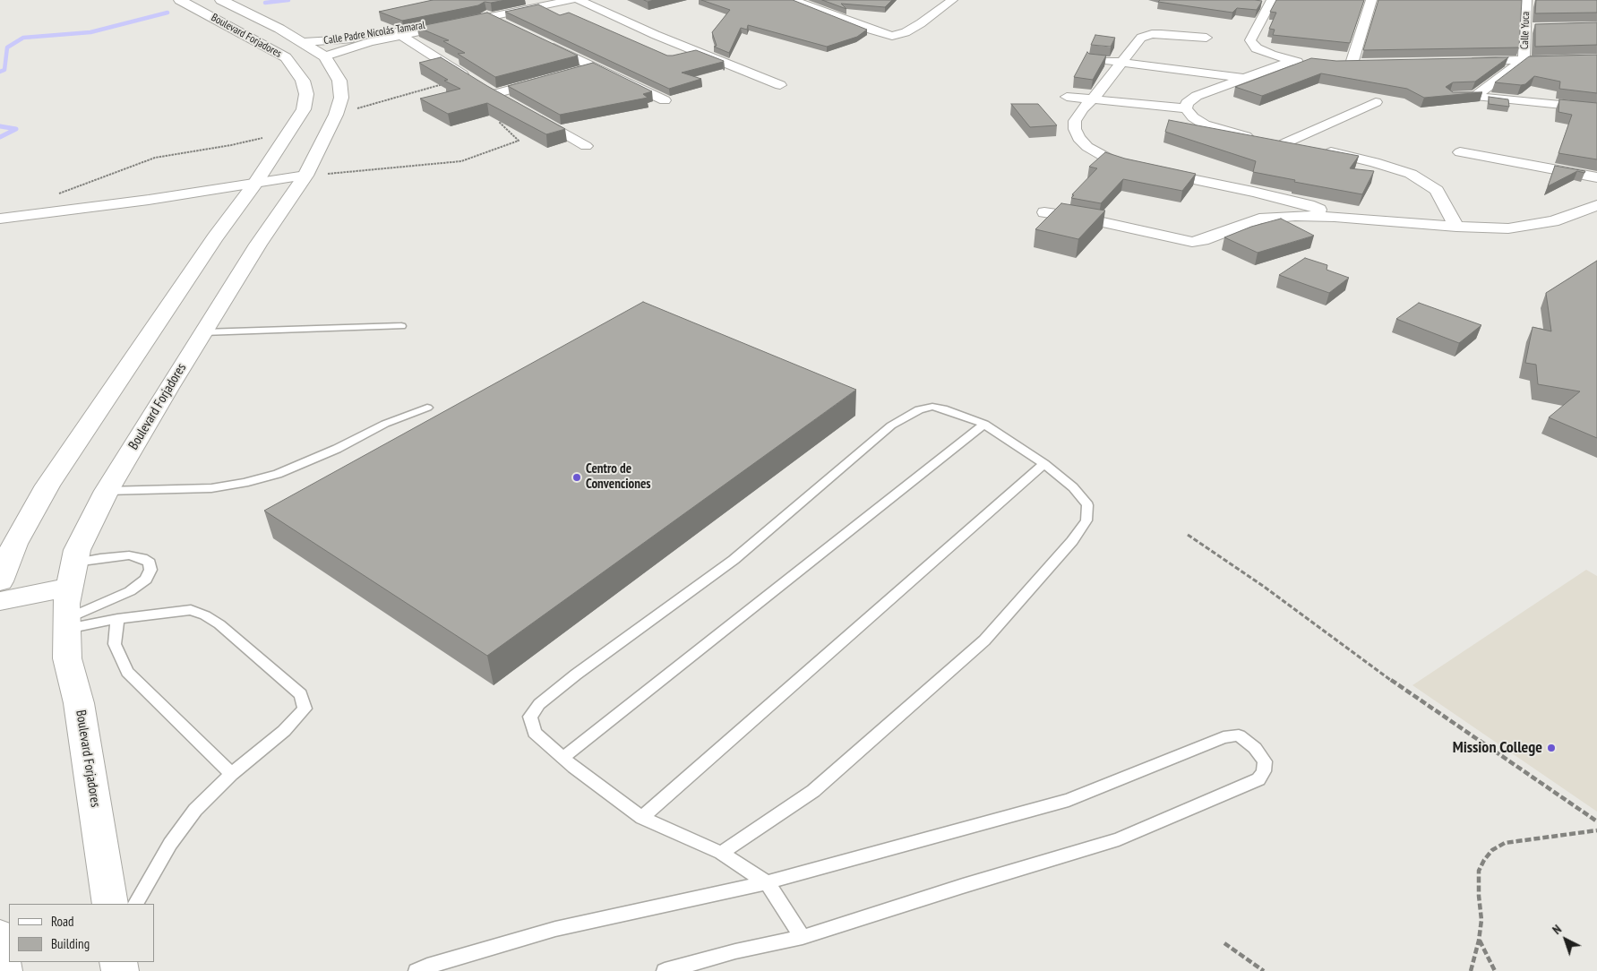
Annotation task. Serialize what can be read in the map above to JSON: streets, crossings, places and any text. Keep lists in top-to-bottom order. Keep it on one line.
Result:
{"streets":{"main road":["Boulevard Forjadores"],"street":["Calle Yuca","Calle Padre Nicolás Tamaral"]},"crossings":[["Calle Padre Nicolás Tamaral","Boulevard Forjadores"]],"places":["Centro de Convenciones","Mission College"],"legend":["Road","Building"],"north":"top left"}
